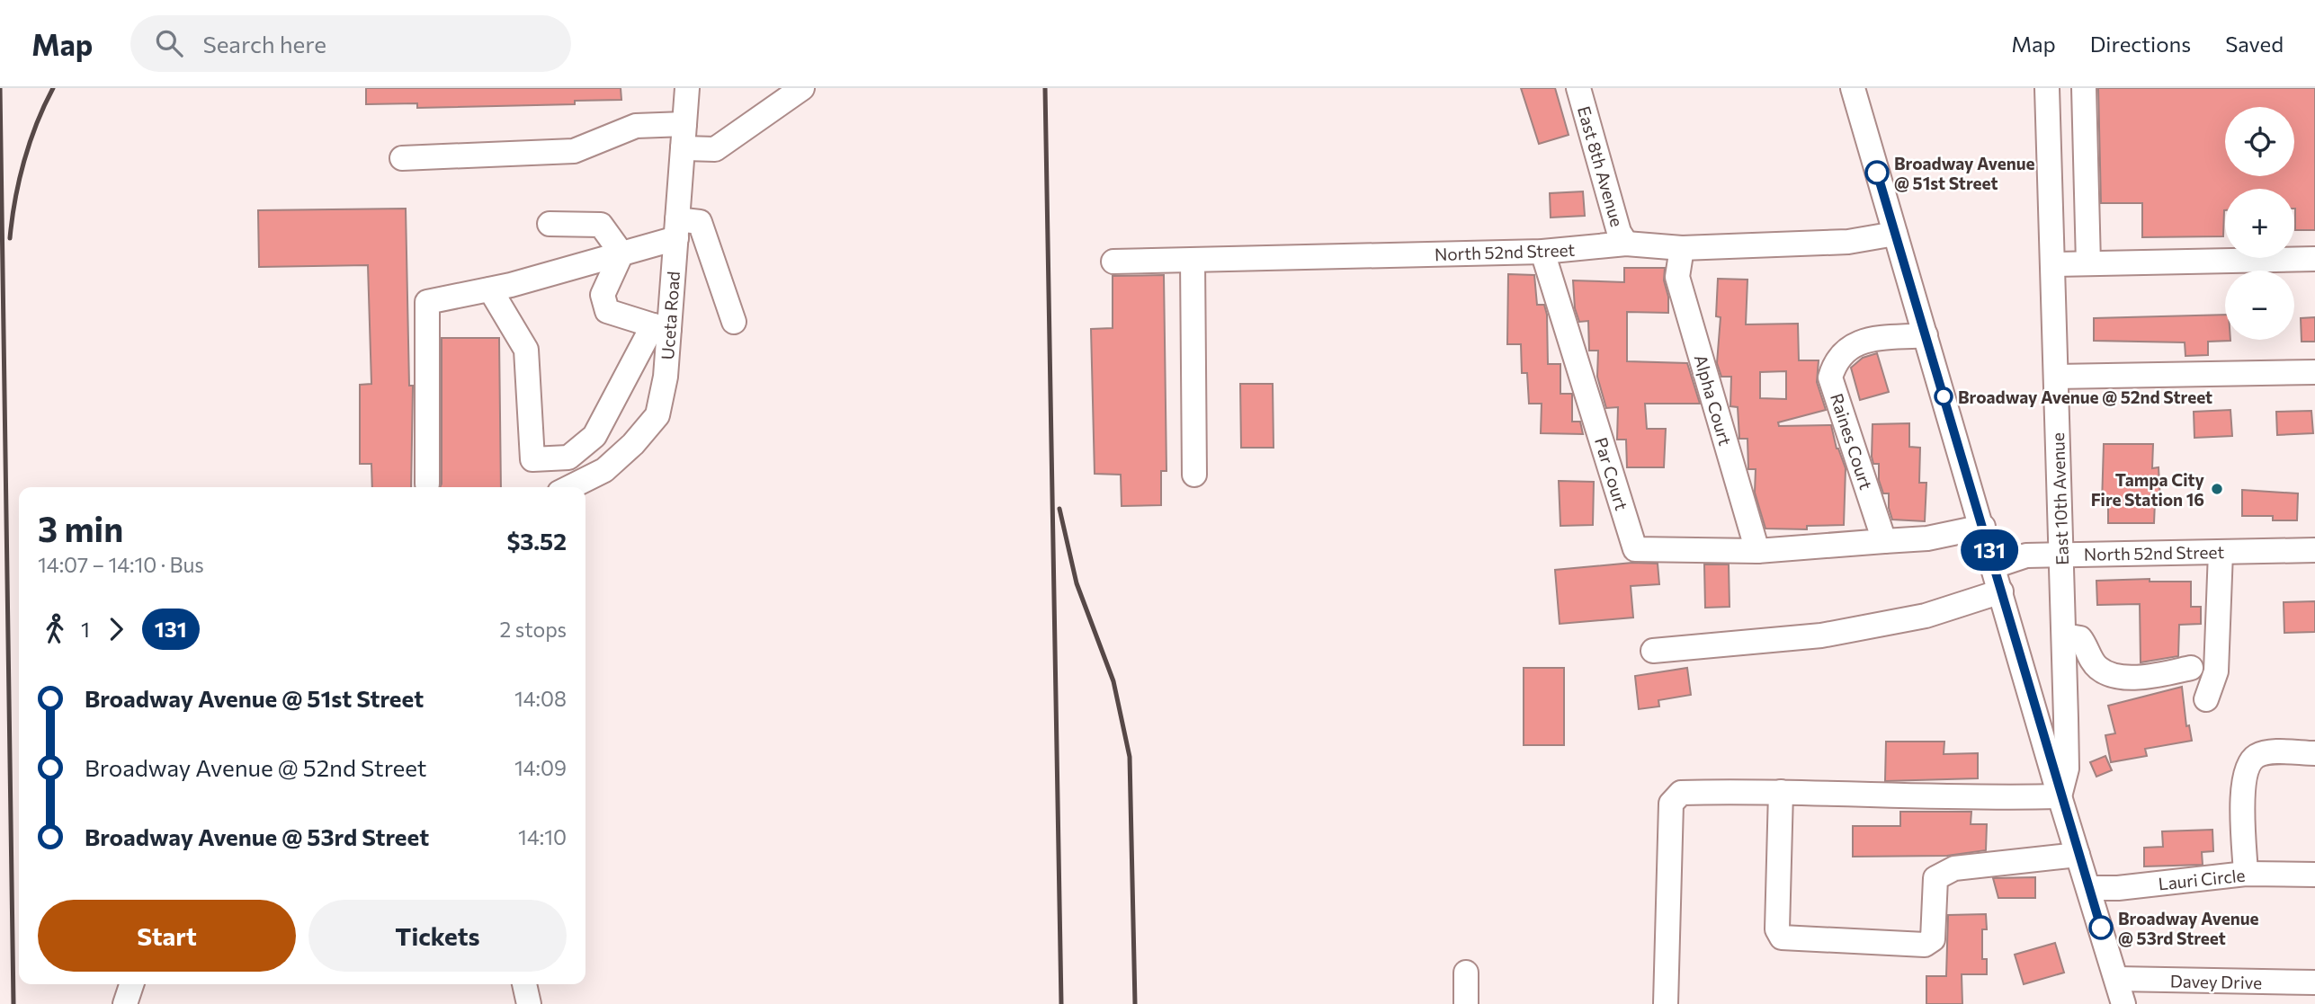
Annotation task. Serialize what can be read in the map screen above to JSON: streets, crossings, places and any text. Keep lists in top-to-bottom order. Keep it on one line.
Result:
{"streets":{"street":["East 8th Avenue","North 52nd Street","Uceta Road","Alpha Court","Raines Court","Par Court","East 10th Avenue","Lauri Circle","Davey Drive"]},"crossings":[["East 8th Avenue","North 52nd Street"],["North 52nd Street","Alpha Court"],["North 52nd Street","Par Court"],["North 52nd Street","East 10th Avenue"],["Alpha Court","Par Court"],["Raines Court","Par Court"]],"places":["Broadway Avenue @ 51st Street","Broadway Avenue @ 52nd Street","Tampa City Fire Station 16","Broadway Avenue @ 53rd Street"],"lines":["bus line 131"],"page":{"header":"Map","search":"Search here","nav":["Map","Directions","Saved"],"on_map":"131","map_buttons":["+","−"],"heading":["3 min","14:07 – 14:10 · Bus","$3.52"],"legs":["1","131","2 stops"],"list":[{"name":"Broadway Avenue @ 51st Street","value":"14:08"},{"name":"Broadway Avenue @ 52nd Street","value":"14:09"},{"name":"Broadway Avenue @ 53rd Street","value":"14:10"}],"buttons":["Start","Tickets"]}}
